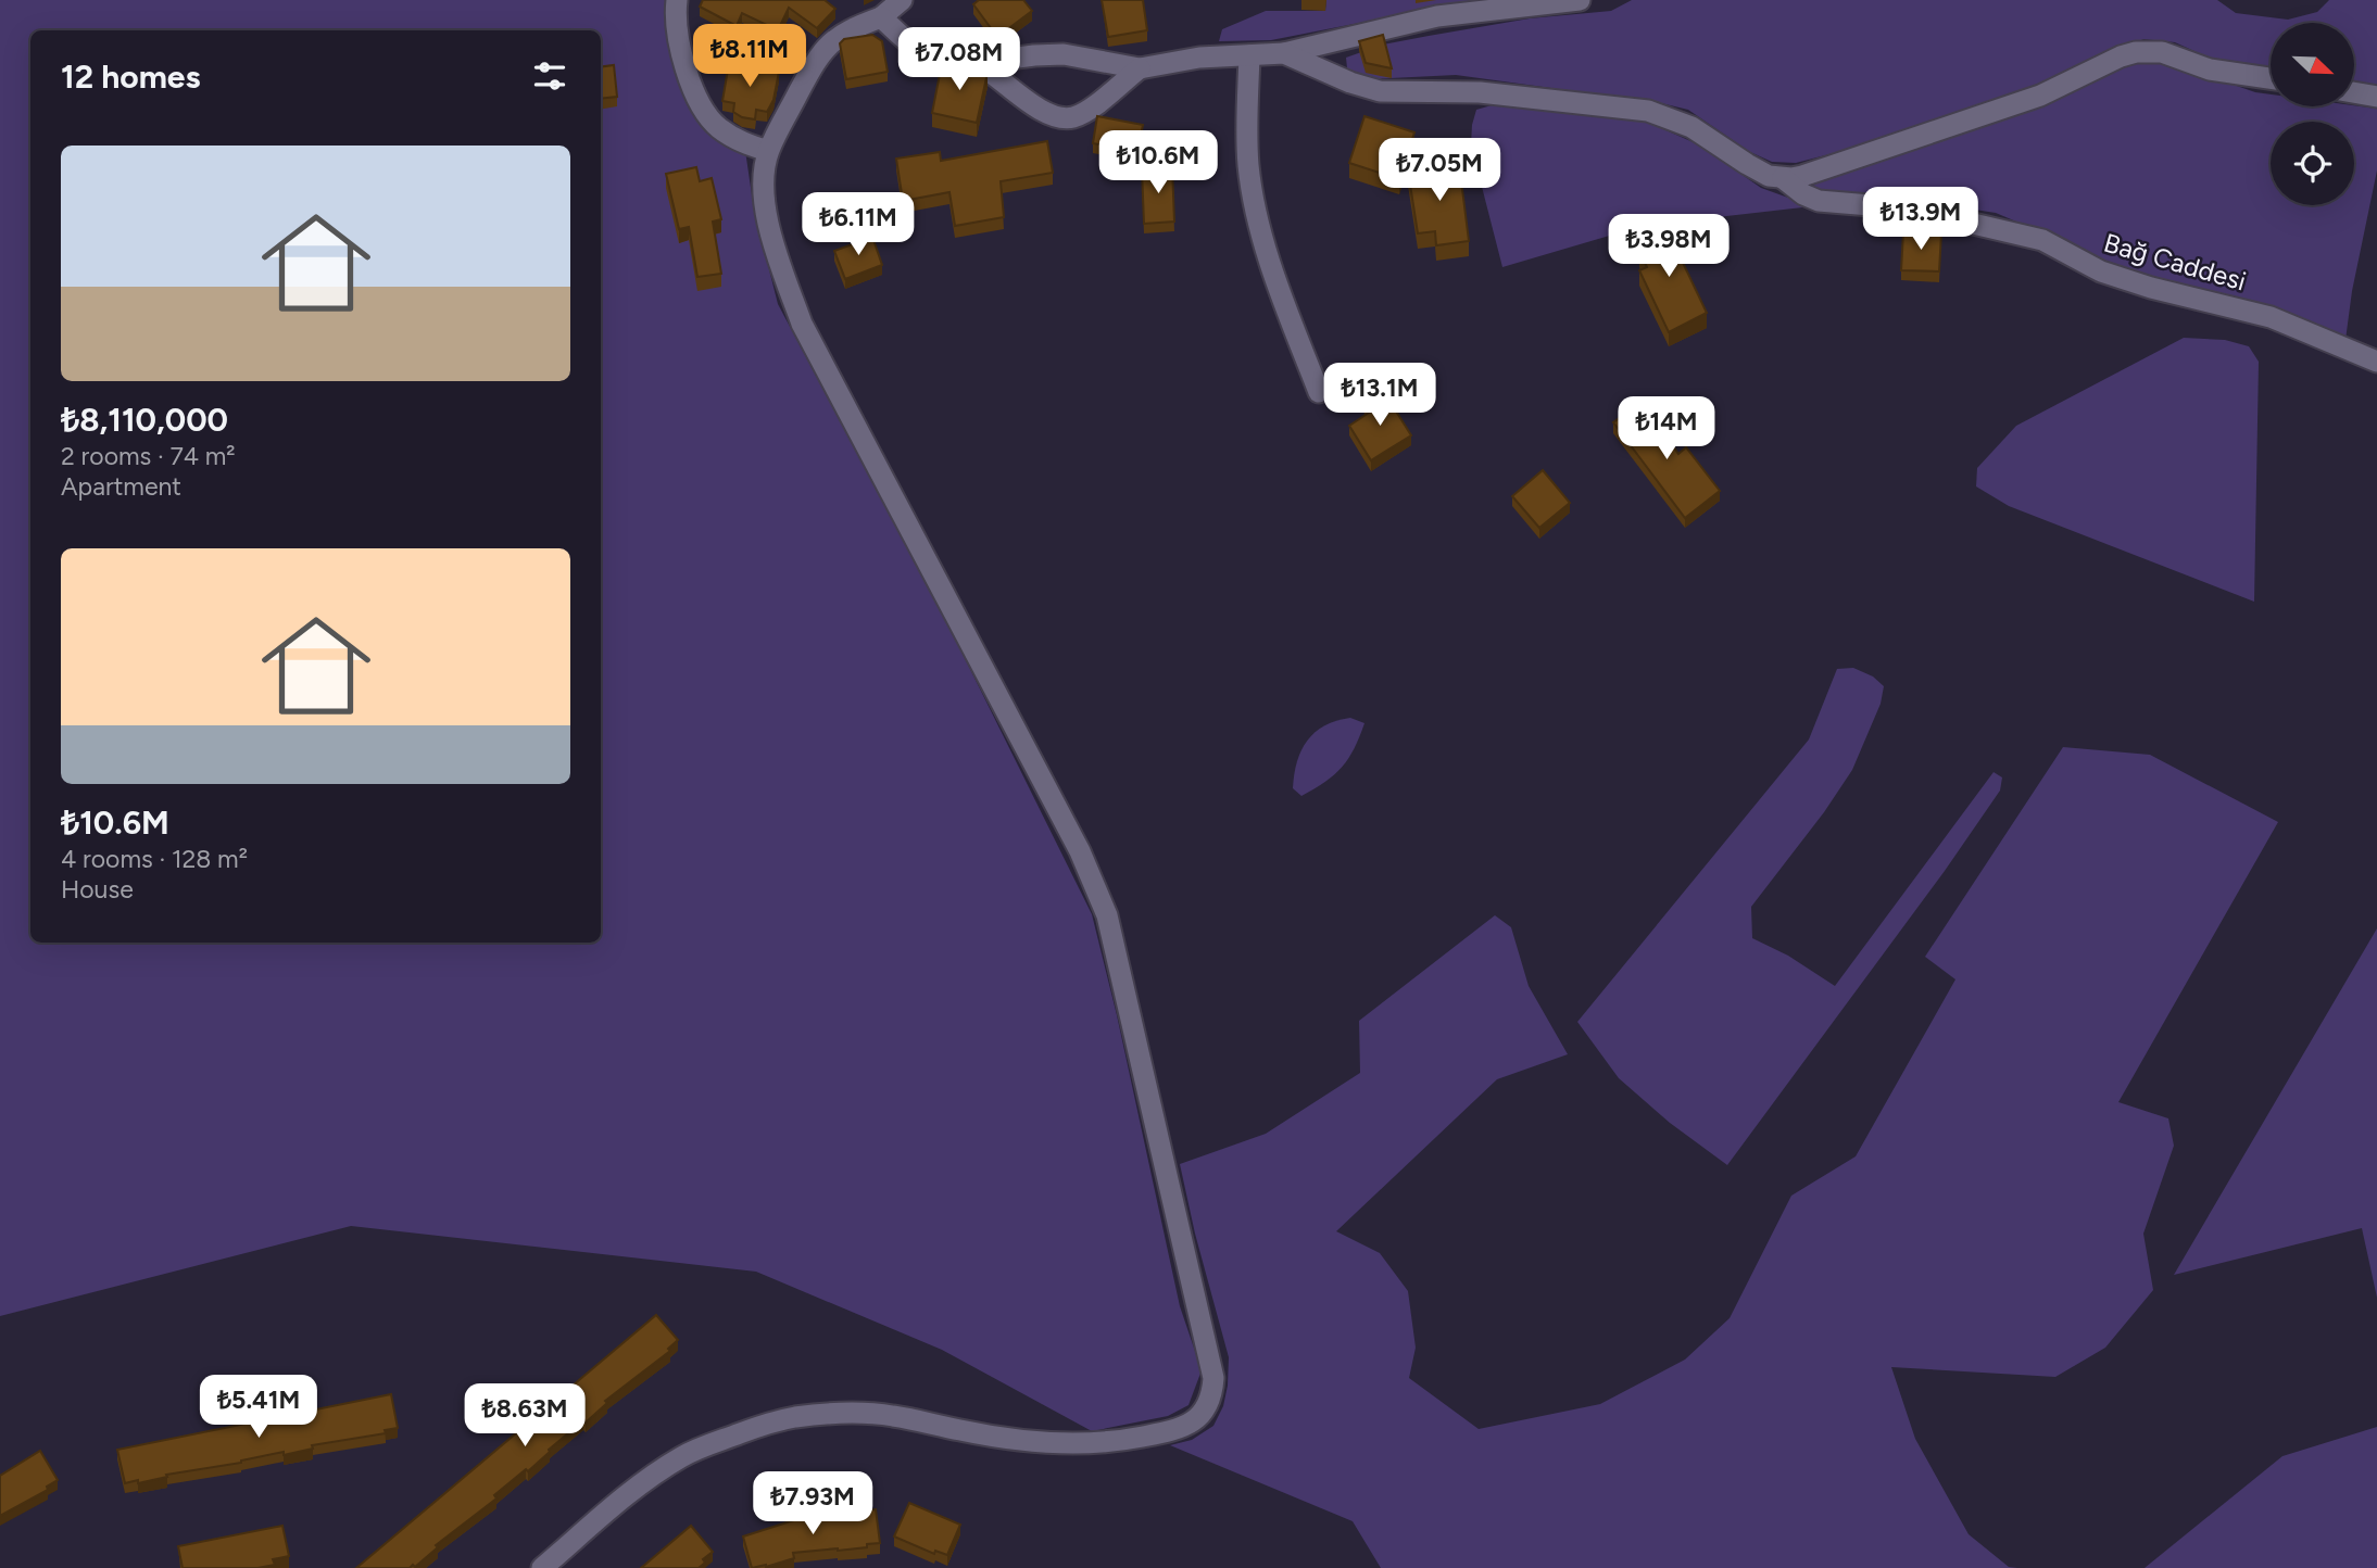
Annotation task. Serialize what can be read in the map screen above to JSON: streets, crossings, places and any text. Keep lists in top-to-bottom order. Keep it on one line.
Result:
{"streets":{"street":["Bağ Caddesi"]},"north":"bottom right","page":{"price":["₺8.11M","₺7.08M","₺10.6M","₺7.05M","₺13.9M","₺6.11M","₺3.98M","₺13.1M","₺14M","₺5.41M","₺8.63M","₺7.93M"],"heading":"12 homes","list":[{"name":"₺8,110,000","note":"2 rooms · 74 m² · Apartment"},{"name":"₺10.6M","note":"4 rooms · 128 m² · House"}]}}
